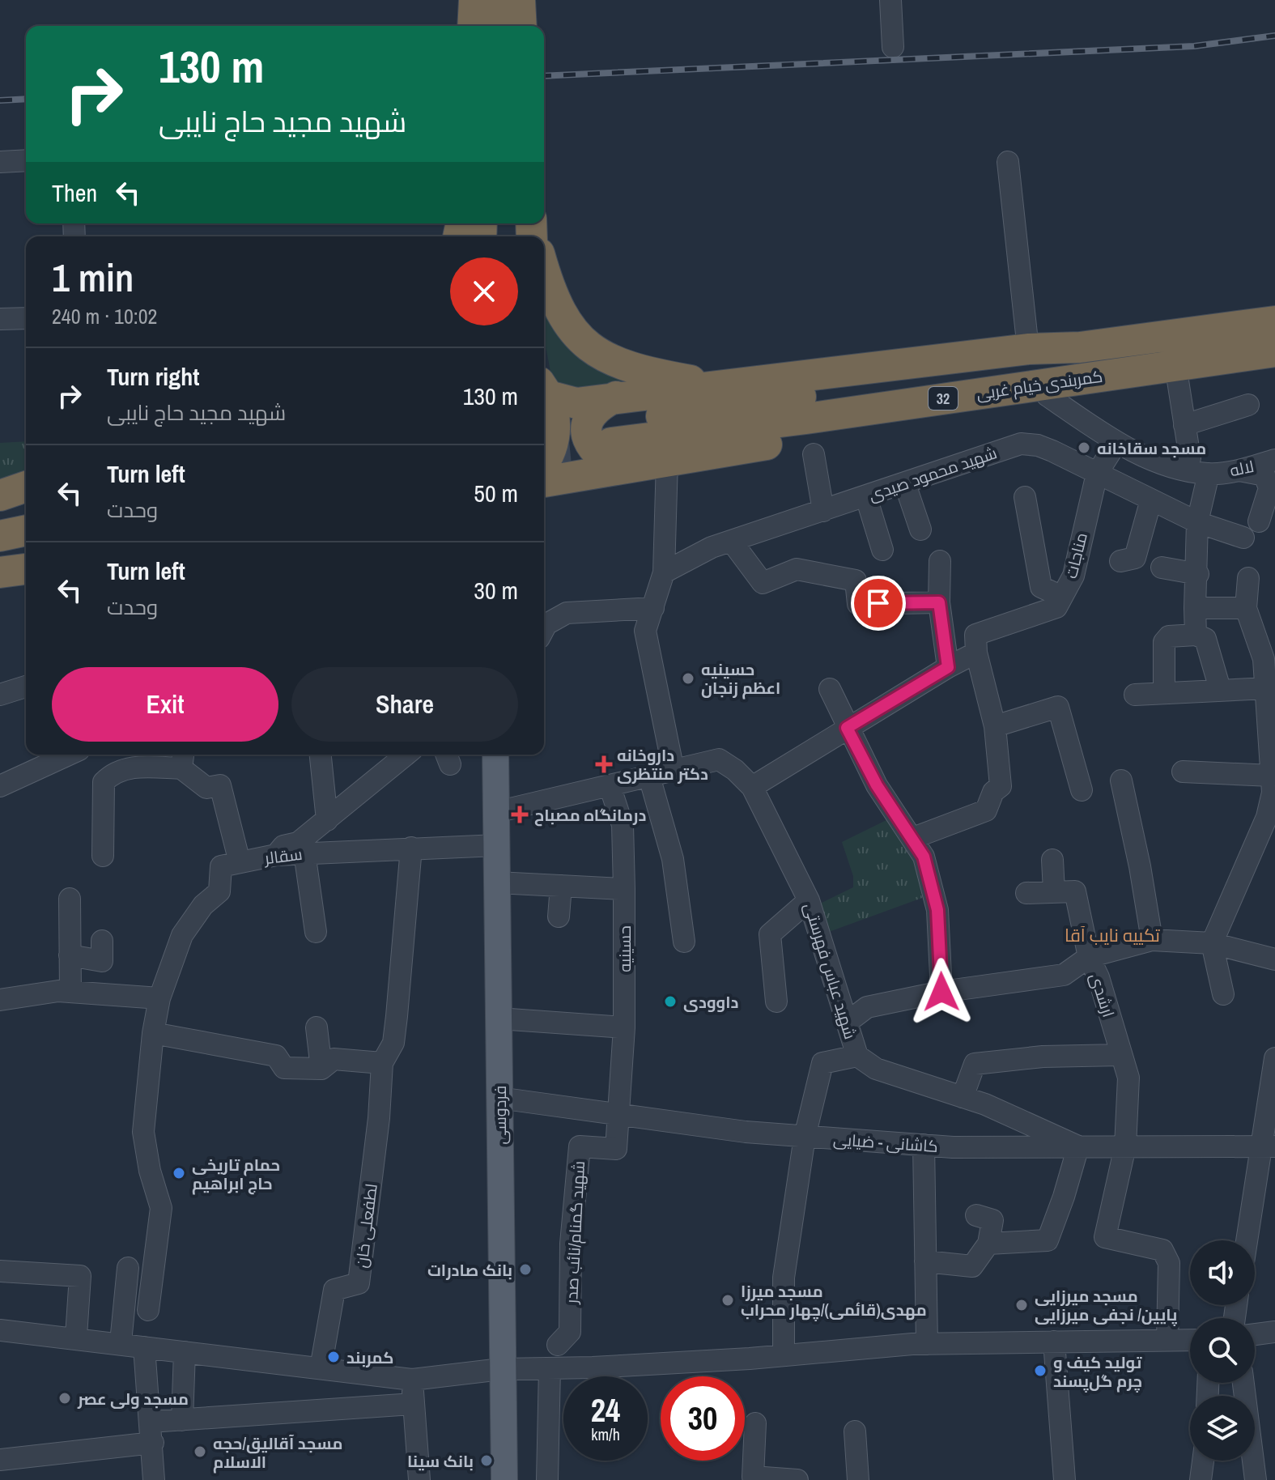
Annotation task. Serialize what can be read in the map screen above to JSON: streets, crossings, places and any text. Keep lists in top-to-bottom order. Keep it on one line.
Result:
{"streets":{"highway":["کمربندی خیام غربی","32"],"main road":["فردوسی"],"street":["لاله","شهید محمود صیدی","مناجات","سقالر","حسینیه","شهید عباس فهرستی","ارشدی","کاشانی - ضیایی","لطفعلی خان","شهید گمنام/نائب صدر"]},"crossings":[["کمربندی خیام غربی","32"],["لاله","مناجات"],["شهید محمود صیدی","مناجات"],["سقالر","فردوسی"],["سقالر","لطفعلی خان"],["حسینیه","کاشانی - ضیایی"],["حسینیه","شهید گمنام/نائب صدر"],["شهید عباس فهرستی","کاشانی - ضیایی"],["ارشدی","کاشانی - ضیایی"],["فردوسی","کاشانی - ضیایی"],["کاشانی - ضیایی","شهید گمنام/نائب صدر"]],"districts":["تکییه نایب آقا"],"places":{"other":["مسجد سقاخانه","حسینیه اعظم زنجان","داوودی","حمام تاریخی حاج ابراهیم","بانک صادرات","مسجد میرزا مهدی(قائمی)/چهار محراب","مسجد میرزایی پایین/ نجفی میرزایی","کمربند","تولید کیف و چرم گل‌پسند","مسجد ولی عصر","مسجد آقالیق/حجه الاسلام","بانک سینا"],"health":["داروخانه دکتر منتظری","درمانگاه مصباح"]},"page":{"turn":["130 m","شهید مجید حاج نایبی"],"then":"Then","heading":["1 min","240 m · 10:02"],"list":[{"name":"Turn right","note":"شهید مجید حاج نایبی","value":"130 m"},{"name":"Turn left","note":"وحدت","value":"50 m"},{"name":"Turn left","note":"وحدت","value":"30 m"}],"buttons":["Exit","Share"],"speed":"24 km/h","limit":"30"}}
